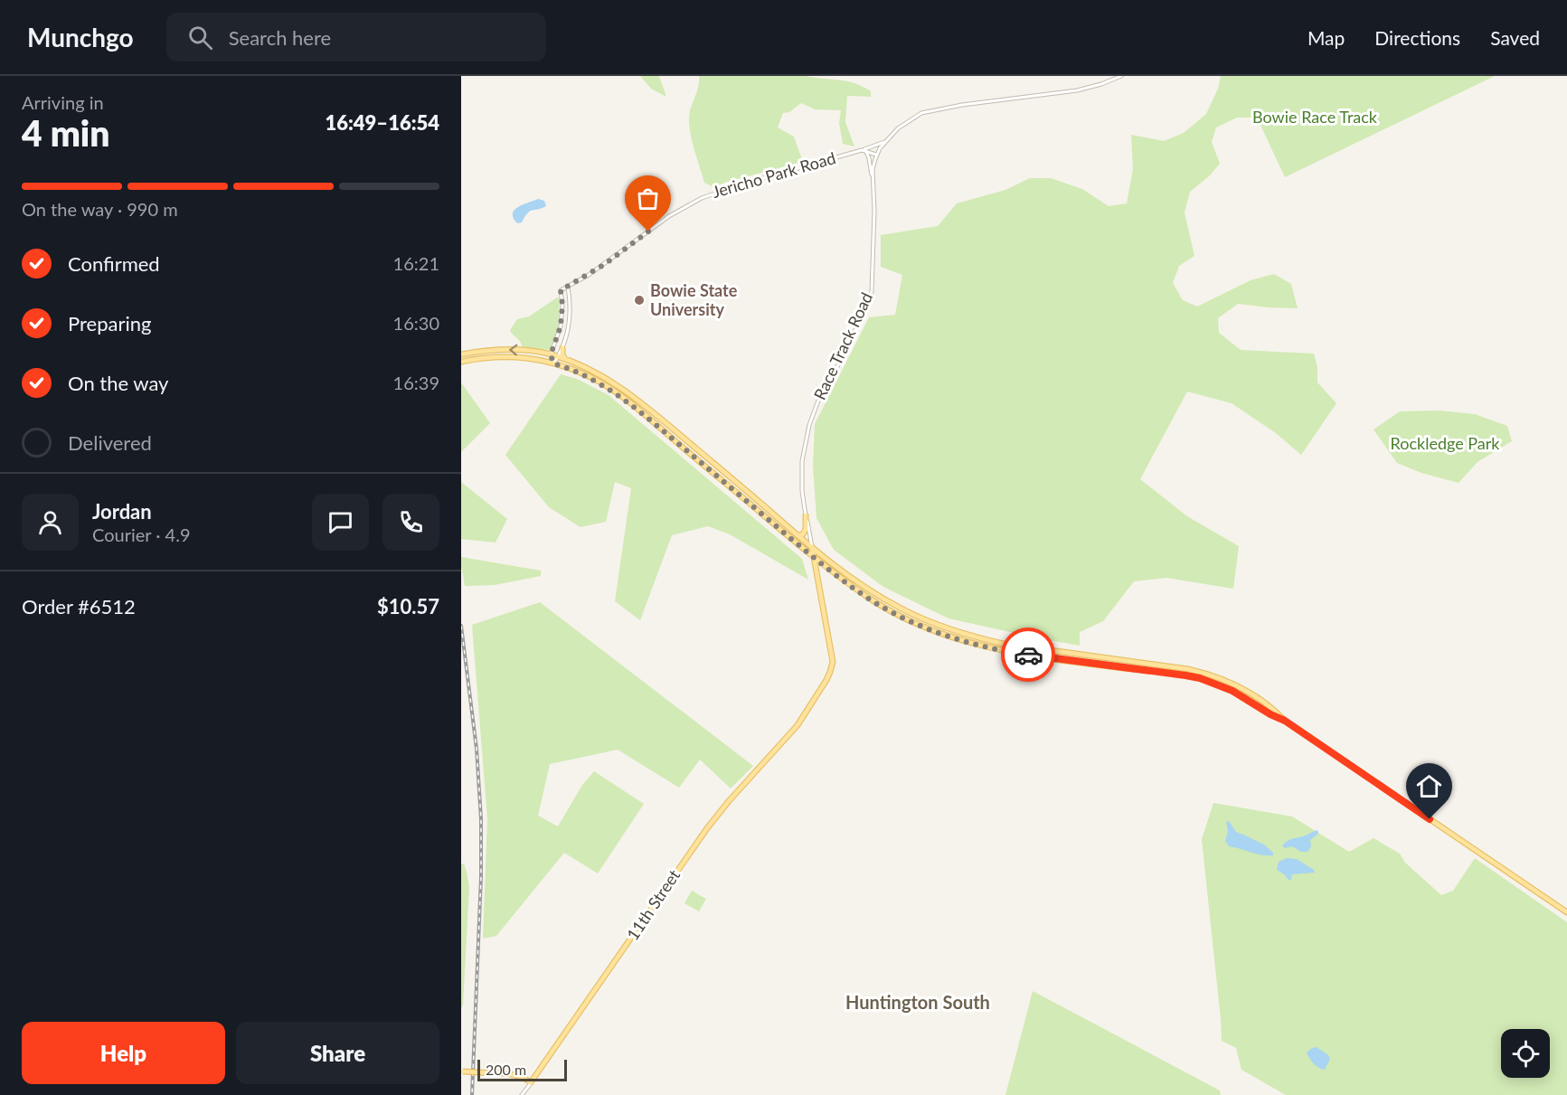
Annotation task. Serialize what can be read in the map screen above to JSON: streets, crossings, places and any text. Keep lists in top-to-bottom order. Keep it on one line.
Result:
{"streets":{"main road":["Race Track Road","11th Street"],"street":["Jericho Park Road"]},"crossings":[["Jericho Park Road","Race Track Road"],["Race Track Road","11th Street"]],"districts":["Huntington South"],"parks":["Bowie Race Track","Rockledge Park"],"places":["Bowie State University"],"scale_bar":"200 m","page":{"header":"Munchgo","search":"Search here","nav":["Map","Directions","Saved"],"heading":["4 min","Arriving in","16:49–16:54"],"panel":["Jordan","Courier · 4.9","Order #6512","$10.57"],"bar":"On the way · 990 m","list":[["Confirmed","16:21"],["Preparing","16:30"],["On the way","16:39"],"Delivered"],"buttons":["Help","Share"],"scale":"200 m"}}
